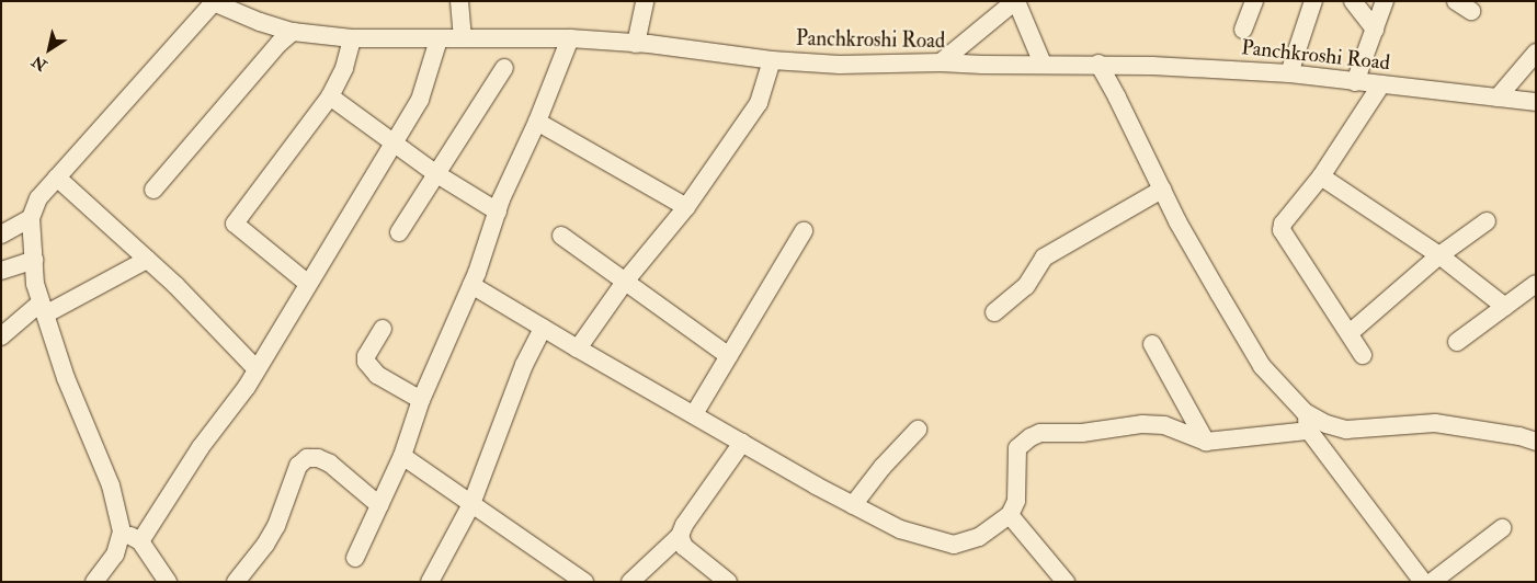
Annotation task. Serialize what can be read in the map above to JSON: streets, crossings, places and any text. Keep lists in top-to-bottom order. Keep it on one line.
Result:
{"streets":{"street":["Panchkroshi Road"]},"north":"bottom left"}
